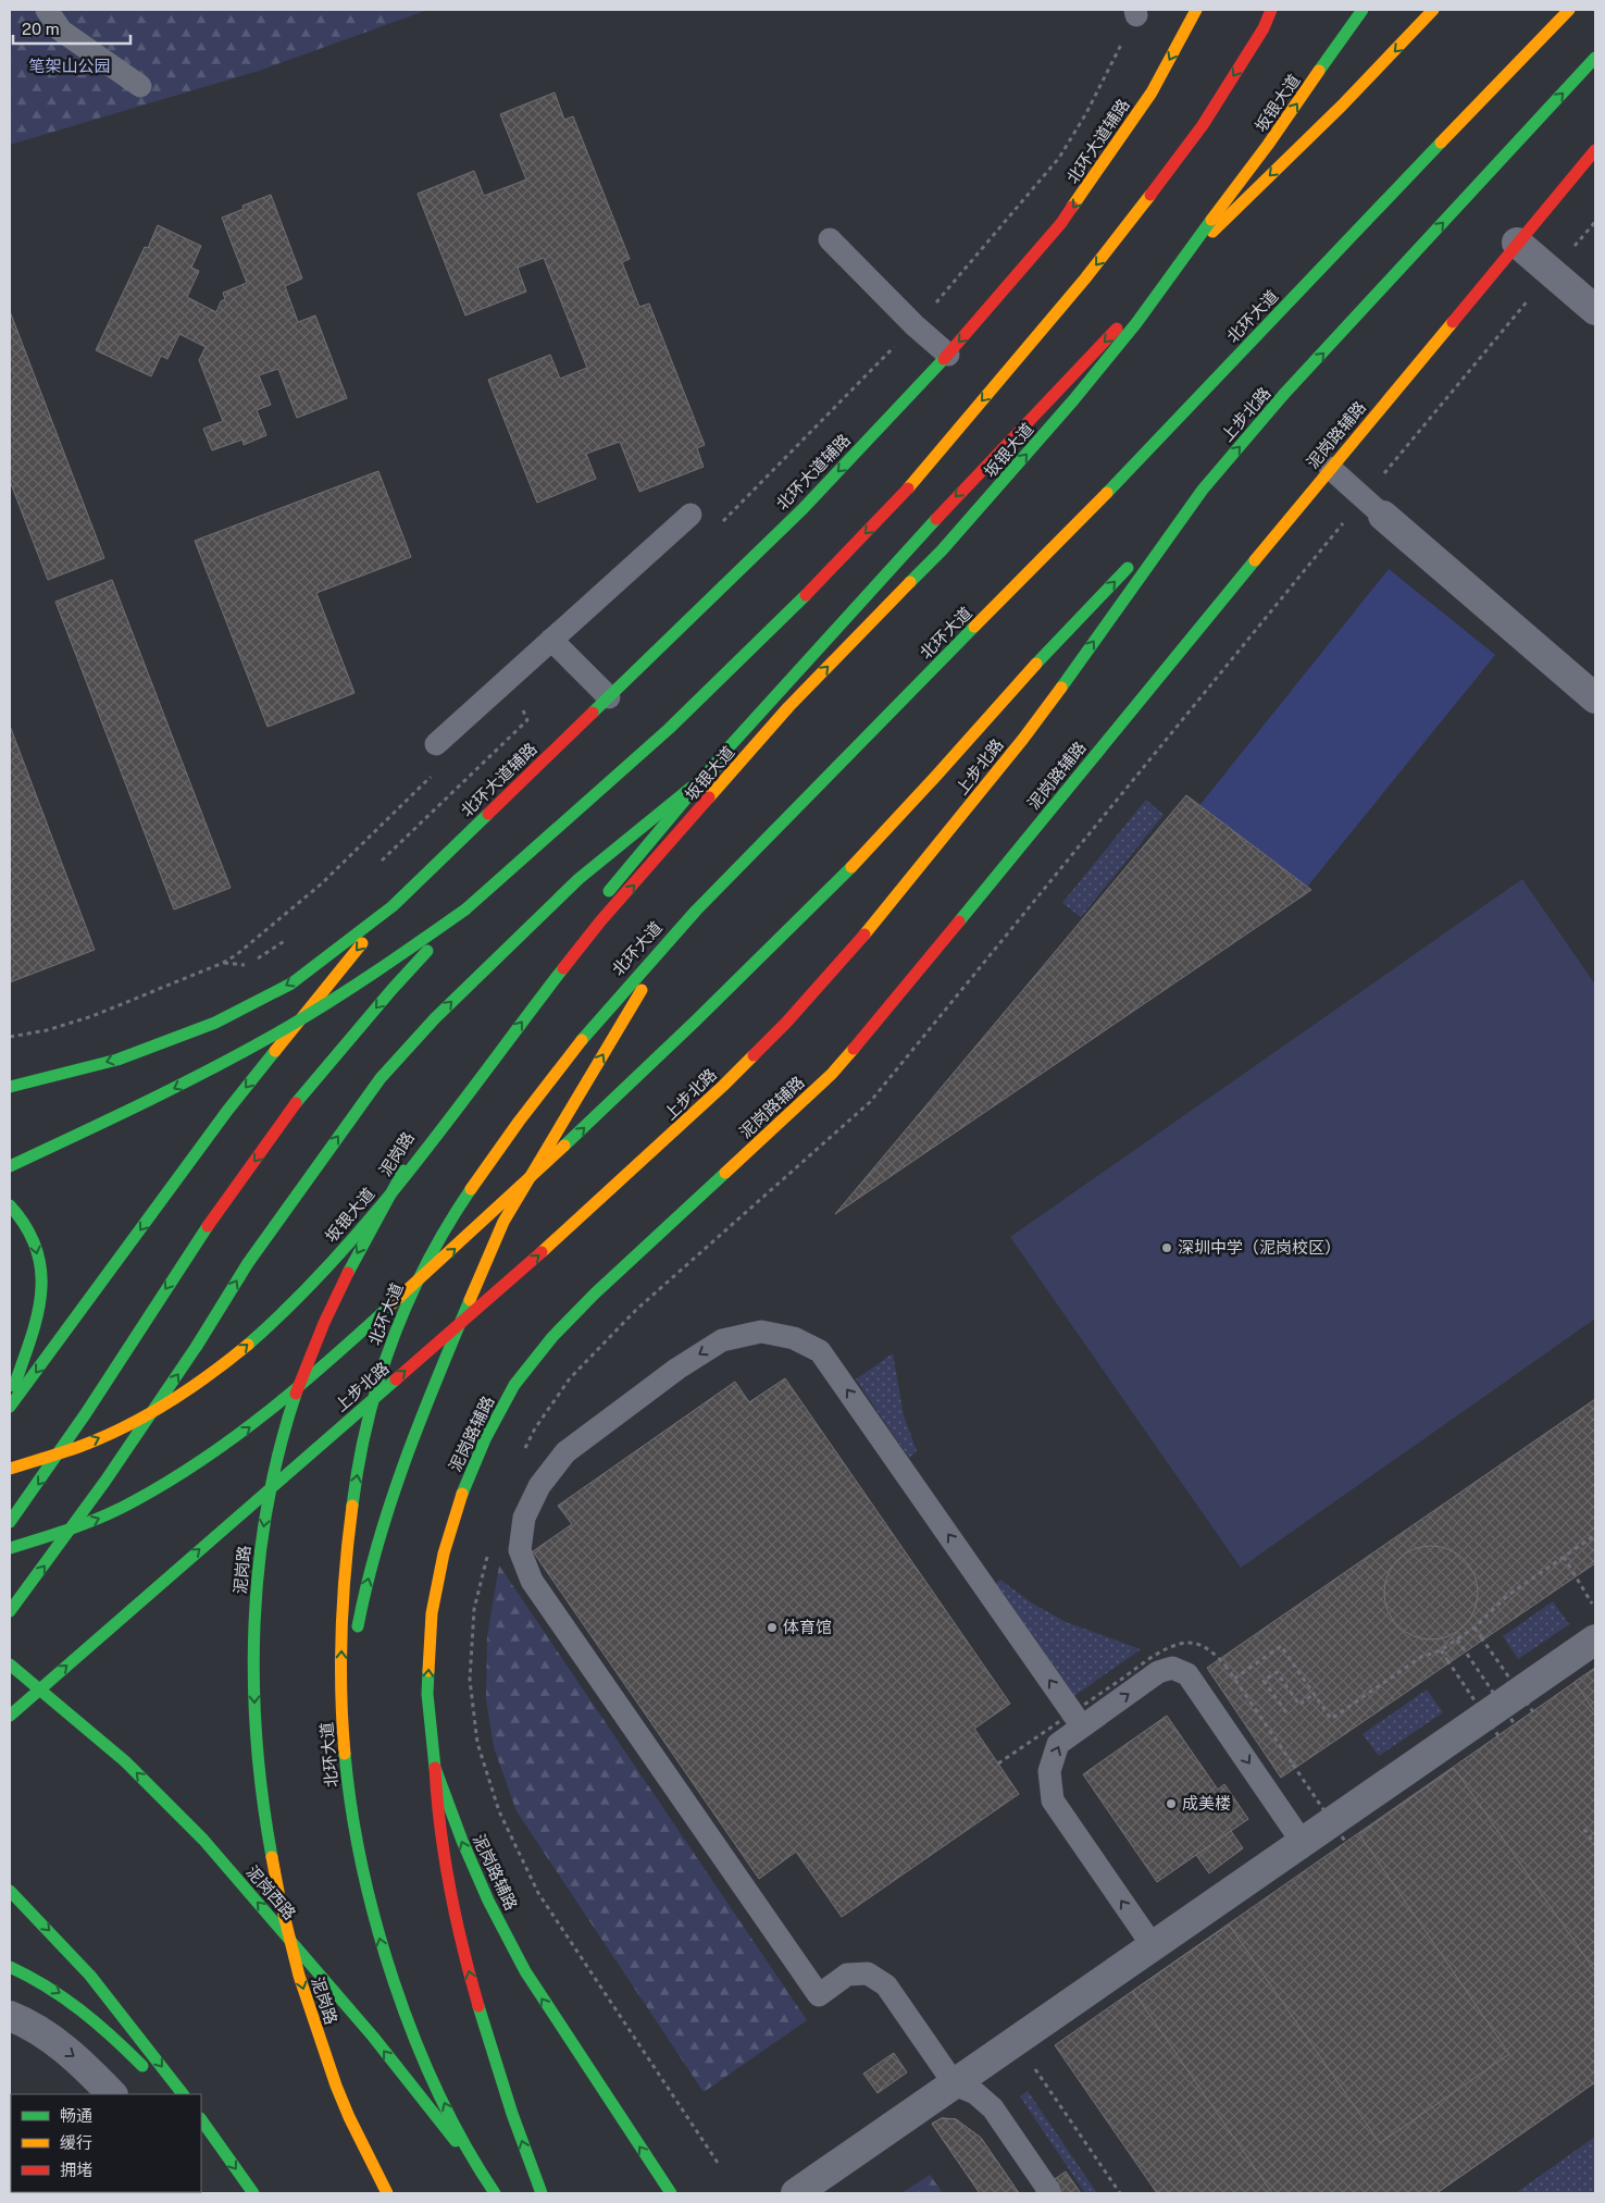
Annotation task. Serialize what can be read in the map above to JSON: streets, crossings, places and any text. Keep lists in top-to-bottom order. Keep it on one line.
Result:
{"streets":{"main road":["坂银大道","北环大道辅路","北环大道","上步北路","泥岗路辅路","泥岗路","泥岗西路"]},"crossings":[["北环大道","泥岗西路"]],"one_way":["泥岗路辅路","泥岗路","泥岗西路"],"parks":["笔架山公园"],"places":["深圳中学（泥岗校区）","体育馆","成美楼"],"legend":["畅通","缓行","拥堵"],"scale_bar":"20 m"}
